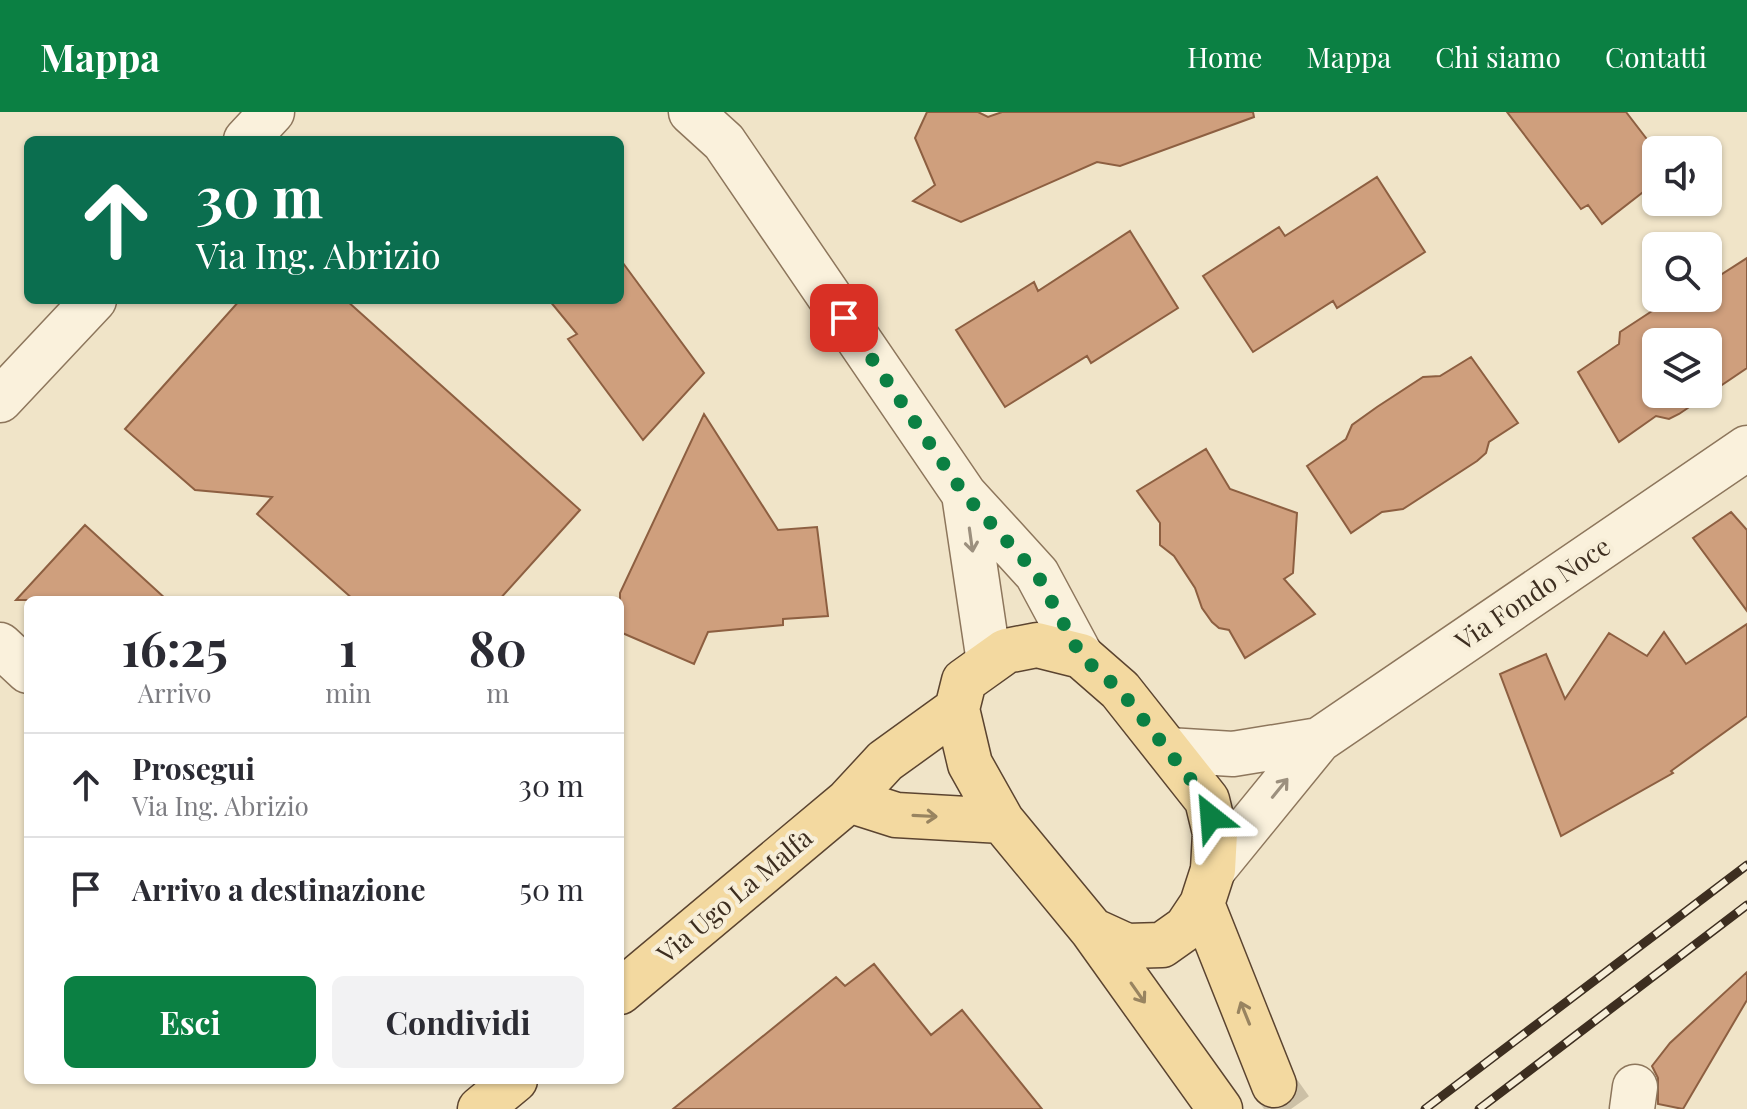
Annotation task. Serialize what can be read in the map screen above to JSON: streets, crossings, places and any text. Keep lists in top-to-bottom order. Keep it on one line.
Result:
{"streets":{"main road":["Via Ugo La Malfa"],"street":["Via Fondo Noce"]},"page":{"header":"Mappa","nav":["Home","Mappa","Chi siamo","Contatti"],"turn":["30 m","Via Ing. Abrizio"],"eta":["16:25","Arrivo","1","min","80","m"],"list":[{"name":"Prosegui","note":"Via Ing. Abrizio","value":"30 m"},{"name":"Arrivo a destinazione","value":"50 m"}],"buttons":["Esci","Condividi"]}}
